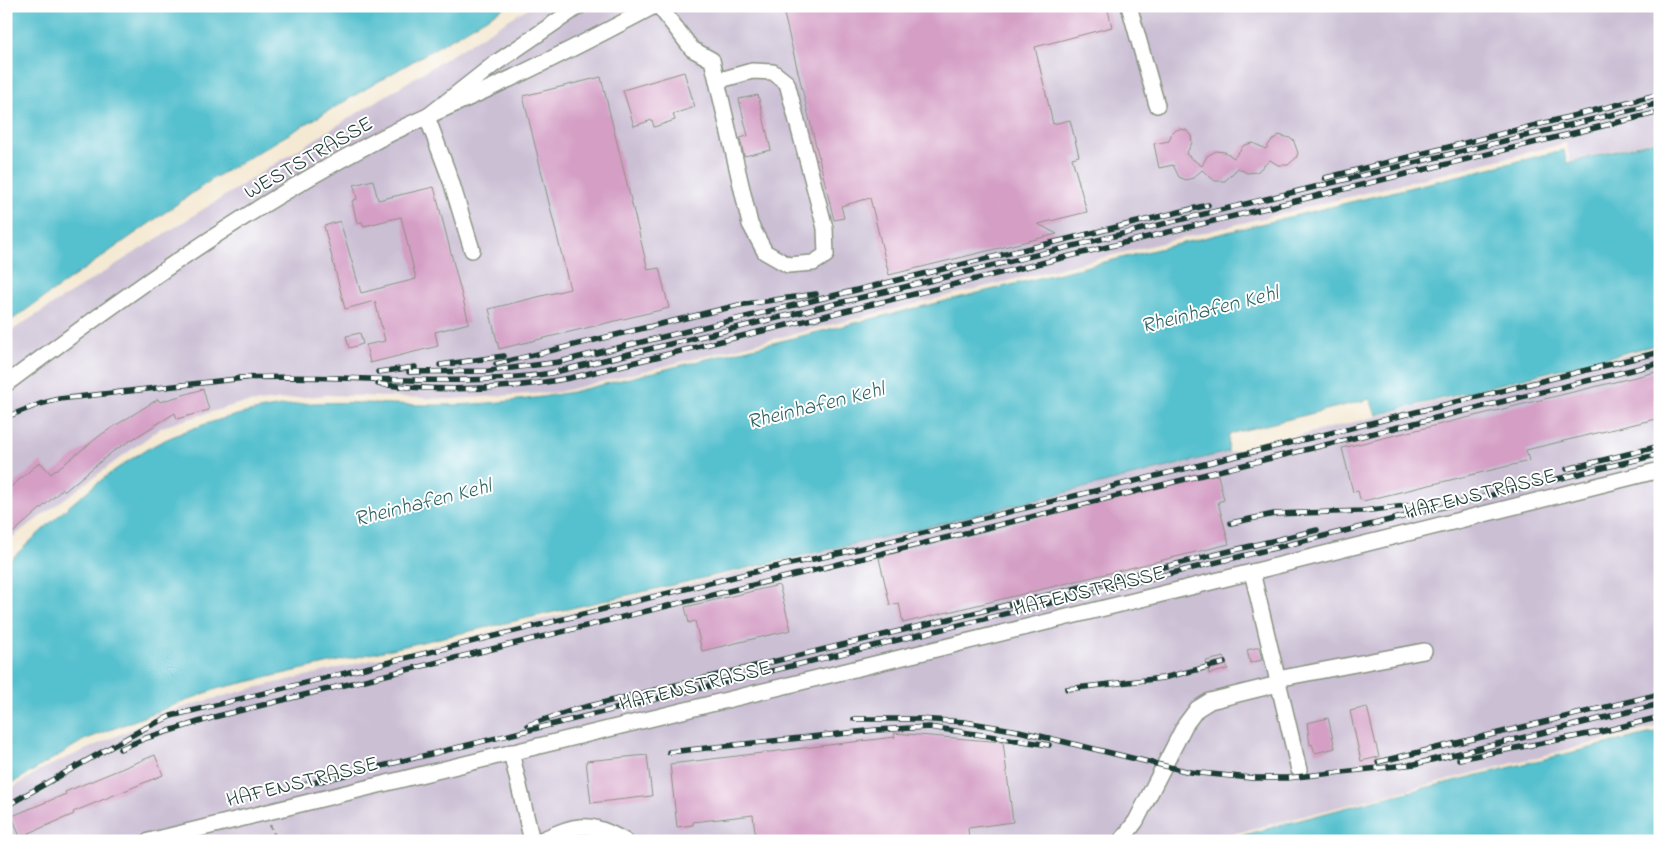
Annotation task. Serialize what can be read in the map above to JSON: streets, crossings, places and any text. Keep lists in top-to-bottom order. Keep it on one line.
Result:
{"streets":{"street":["WESTSTRASSE","HAFENSTRASSE"]},"water":["Rheinhafen Kehl"]}
